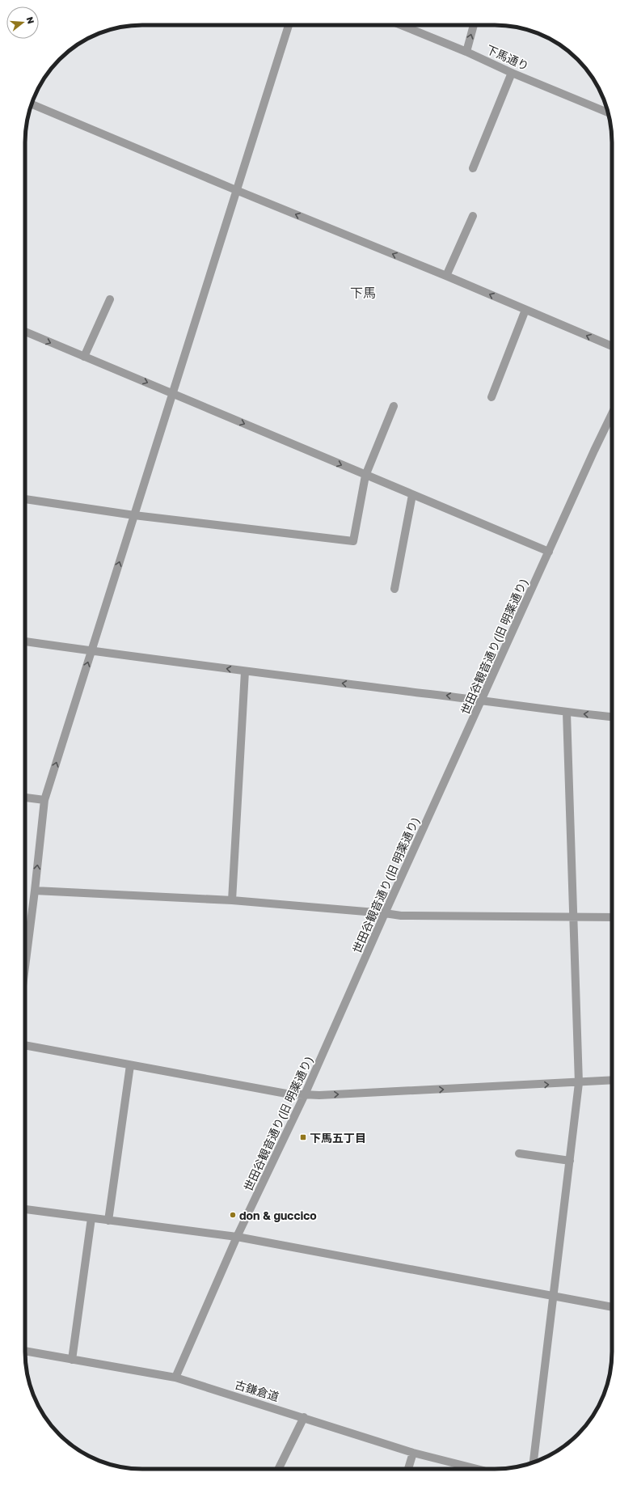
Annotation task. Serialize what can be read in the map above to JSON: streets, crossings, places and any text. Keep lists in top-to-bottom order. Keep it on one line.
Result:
{"streets":{"street":["下馬通り","世田谷観音通り(旧 明薬通り)","古鎌倉道"]},"crossings":[["世田谷観音通り(旧 明薬通り)","古鎌倉道"]],"districts":["下馬"],"places":{"transit":["下馬五丁目"],"other":["don & guccico"]},"north":"right"}
